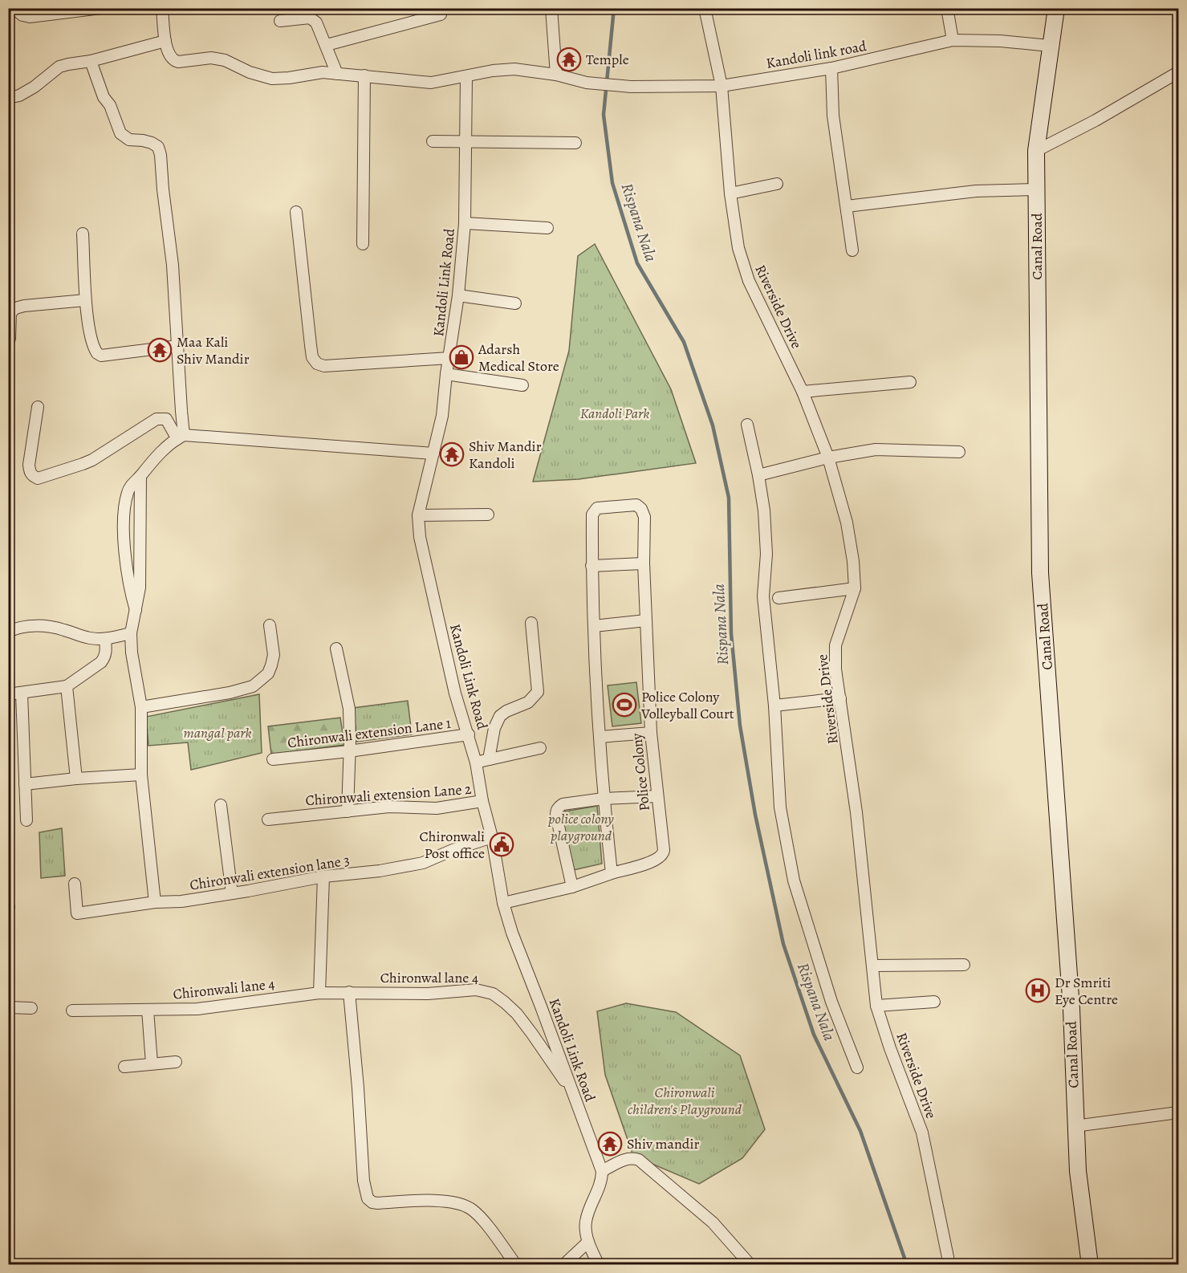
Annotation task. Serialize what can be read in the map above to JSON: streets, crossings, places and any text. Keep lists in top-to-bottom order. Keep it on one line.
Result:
{"streets":{"street":["Kandoli link road","Canal Road","Kandoli Link Road","Riverside Drive","Chironwali extension Lane 1","Police Colony","Chironwali extension Lane 2","Chironwali extension lane 3","Chironwal lane 4","Chironwali lane 4"]},"crossings":[["Kandoli link road","Canal Road"],["Kandoli link road","Riverside Drive"],["Kandoli Link Road","Chironwali extension Lane 1"],["Kandoli Link Road","Chironwali extension Lane 2"],["Kandoli Link Road","Chironwali extension lane 3"],["Kandoli Link Road","Chironwal lane 4"],["Chironwal lane 4","Chironwali lane 4"]],"water":["Rispana Nala"],"parks":["Kandoli Park","mangal park","police colony playground","Chironwali children's Playground"],"places":{"temple":["Temple","Maa Kali Shiv Mandir","Shiv Mandir Kandoli","Shiv mandir"],"shop":["Adarsh Medical Store"],"sports":["Police Colony Volleyball Court"],"public building":["Chironwali Post office"],"hospital":["Dr Smriti Eye Centre"]}}
